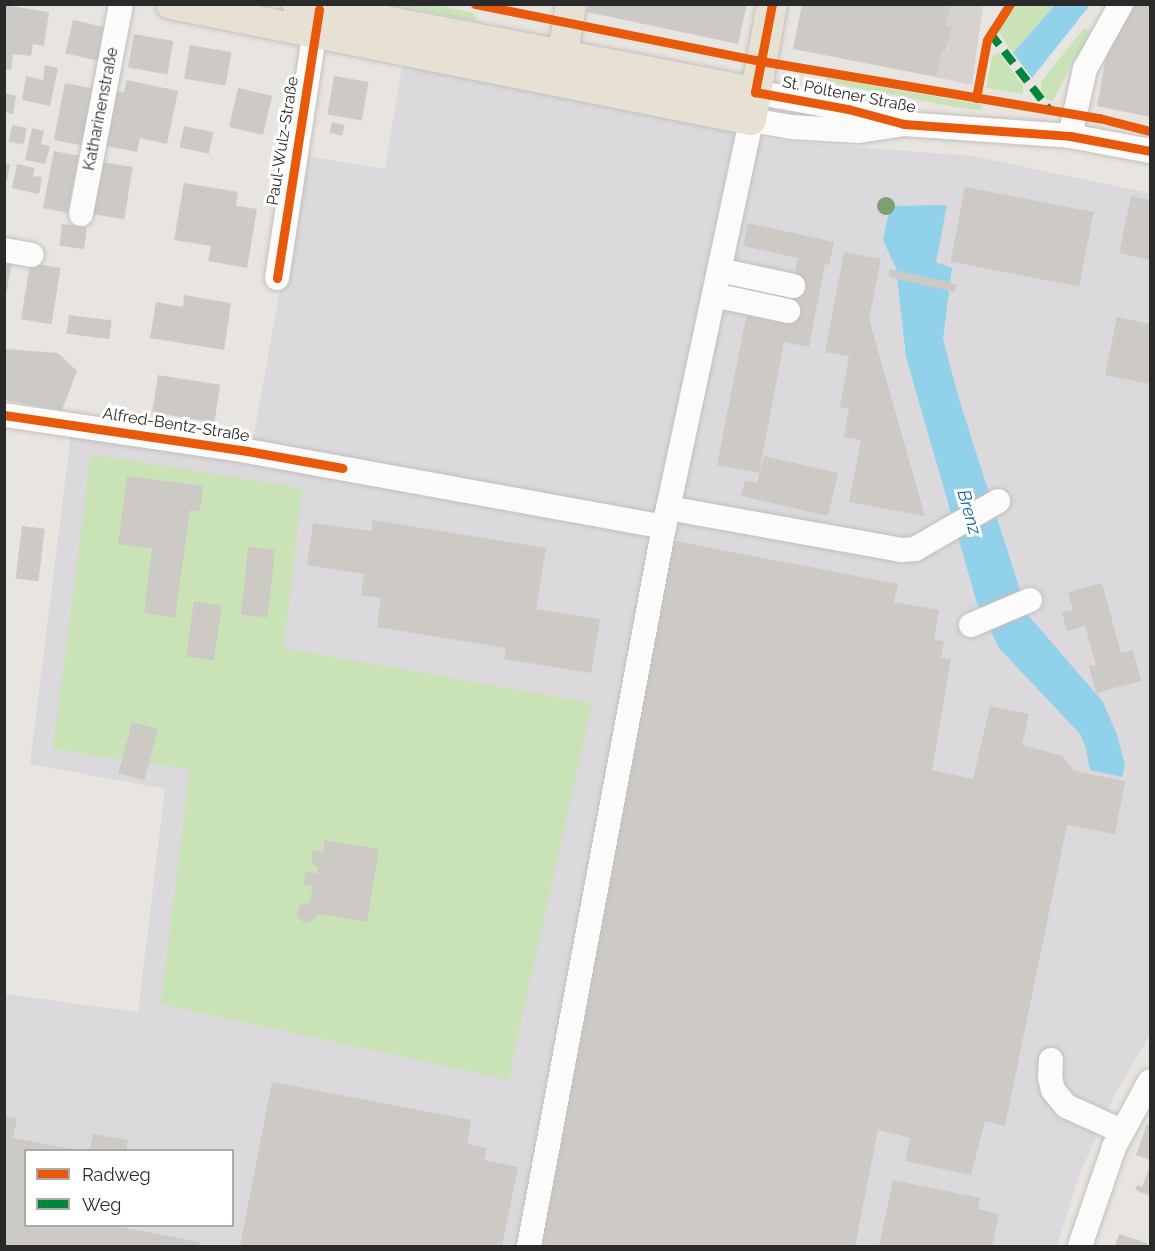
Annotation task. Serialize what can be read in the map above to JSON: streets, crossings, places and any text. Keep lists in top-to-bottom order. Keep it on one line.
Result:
{"streets":{"main road":["St. Pöltener Straße"],"street":["Katharinenstraße","Paul-Wulz-Straße","Alfred-Bentz-Straße"]},"crossings":[["St. Pöltener Straße","Paul-Wulz-Straße"]],"water":["Brenz"],"legend":["Radweg","Weg"]}
